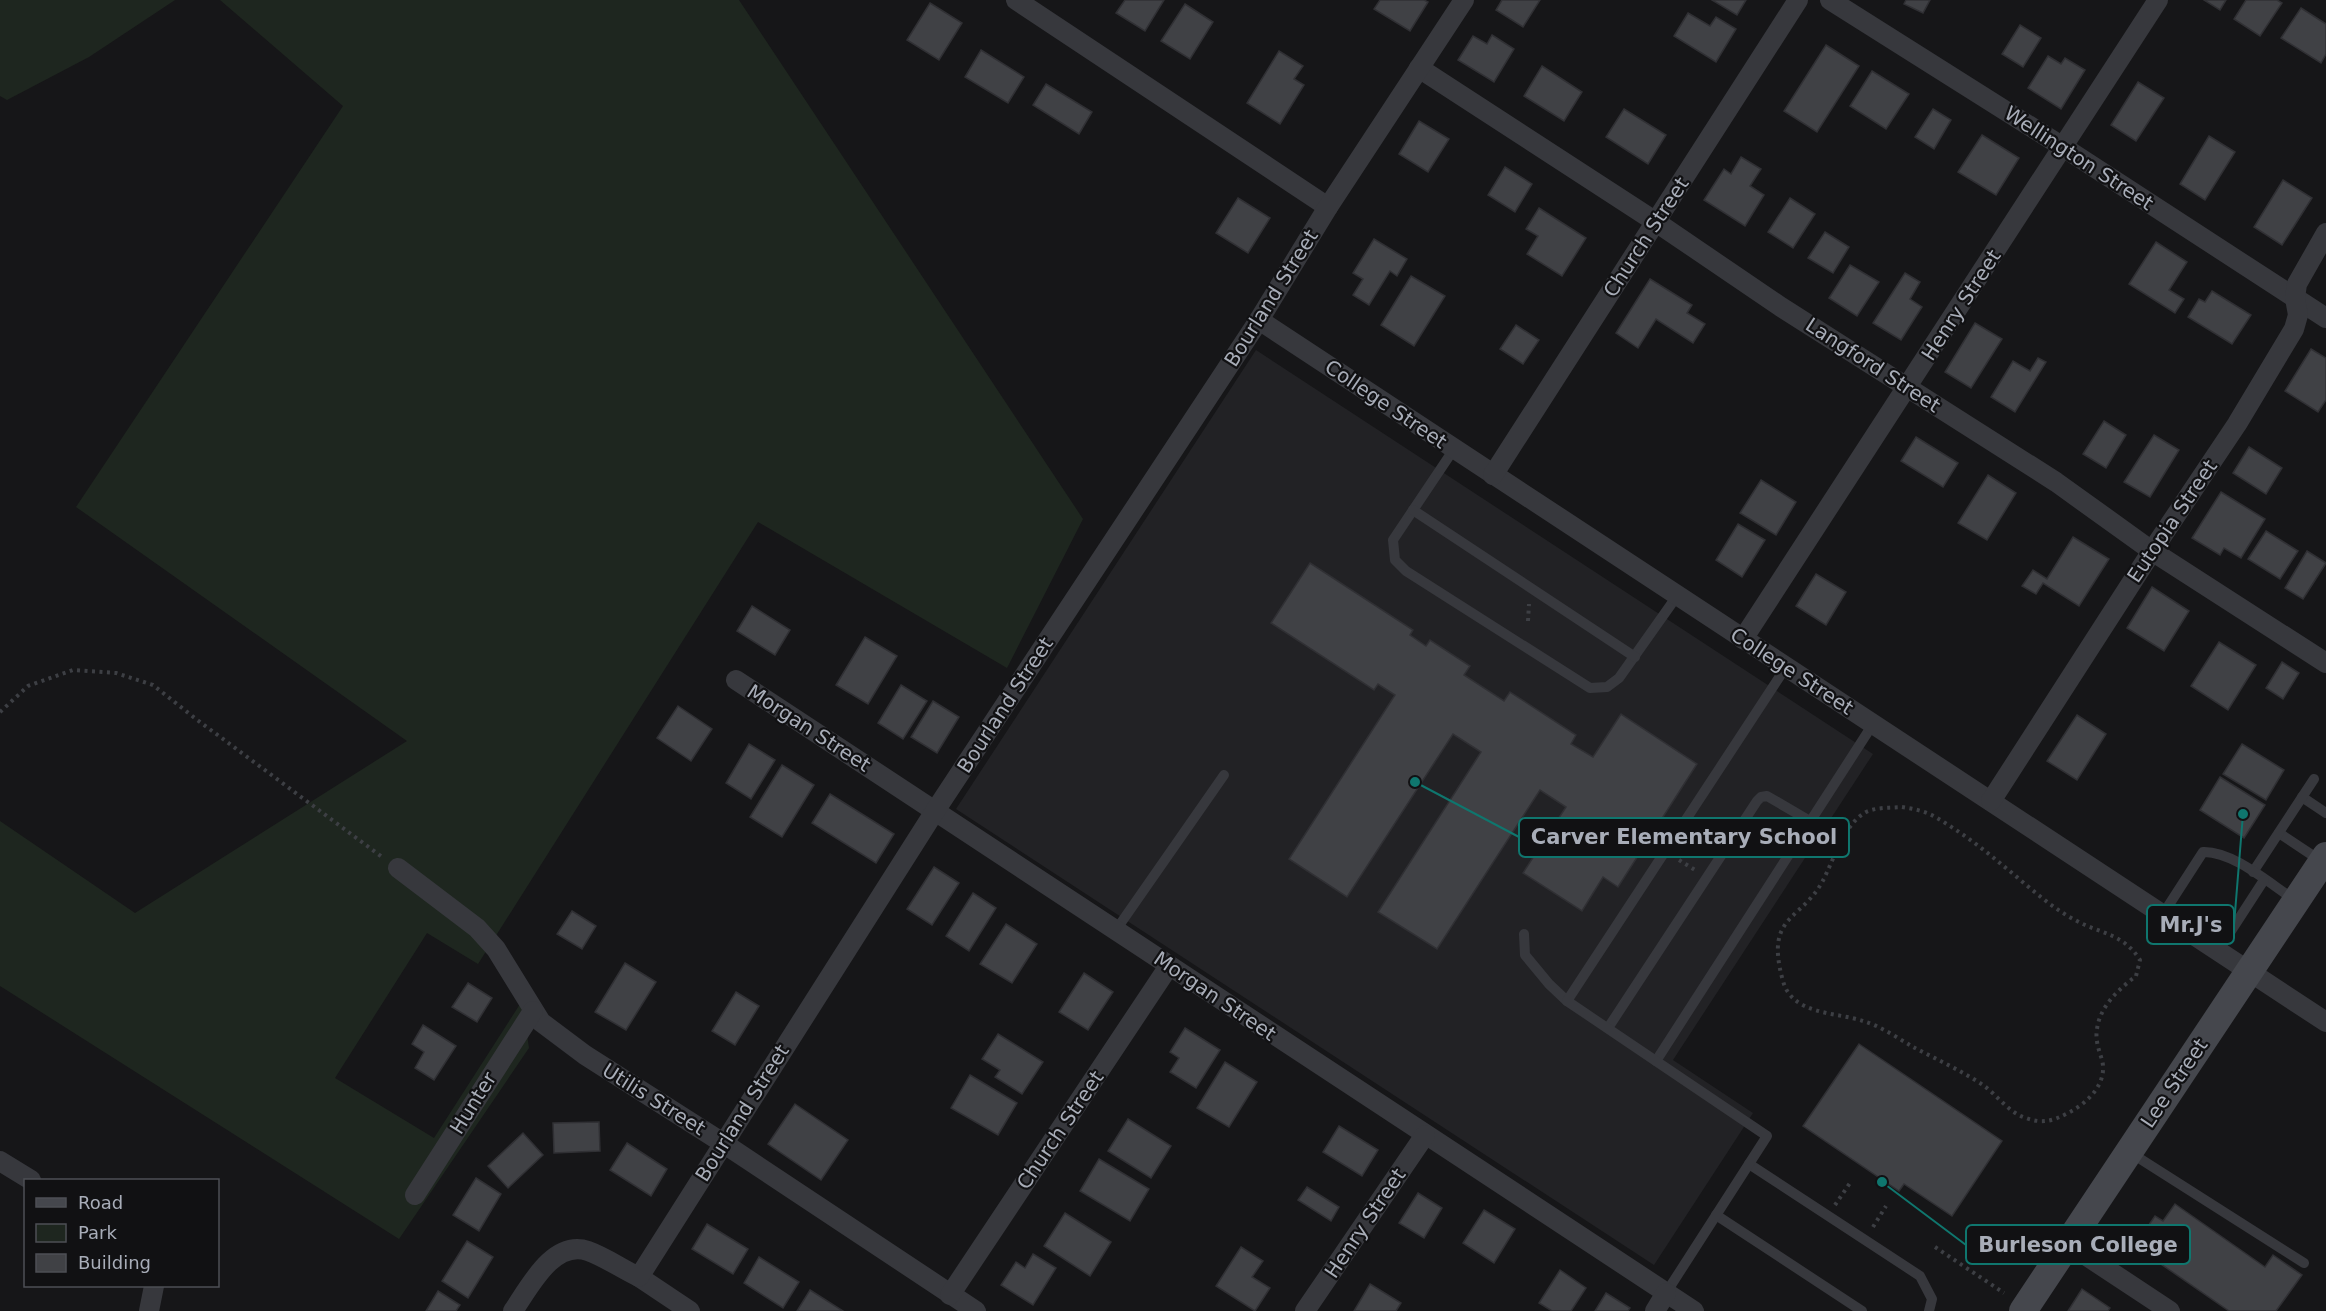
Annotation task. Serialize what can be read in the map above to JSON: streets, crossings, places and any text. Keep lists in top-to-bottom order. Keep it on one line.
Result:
{"streets":{"main road":["Lee Street"],"street":["Wellington Street","Church Street","Bourland Street","Henry Street","Langford Street","College Street","Eutopia Street","Morgan Street","Utilis Street","Hunter"]},"crossings":[["Wellington Street","Henry Street"],["Wellington Street","Eutopia Street"],["Church Street","Langford Street"],["Church Street","College Street"],["Church Street","Morgan Street"],["Church Street","Utilis Street"],["Bourland Street","Langford Street"],["Bourland Street","College Street"],["Bourland Street","Morgan Street"],["Bourland Street","Utilis Street"],["Henry Street","Langford Street"],["Henry Street","College Street"],["Henry Street","Morgan Street"],["Langford Street","Eutopia Street"],["College Street","Eutopia Street"],["College Street","Lee Street"],["Utilis Street","Hunter"]],"places":["Carver Elementary School","Mr.J's","Burleson College"],"legend":["Road","Park","Building"]}
